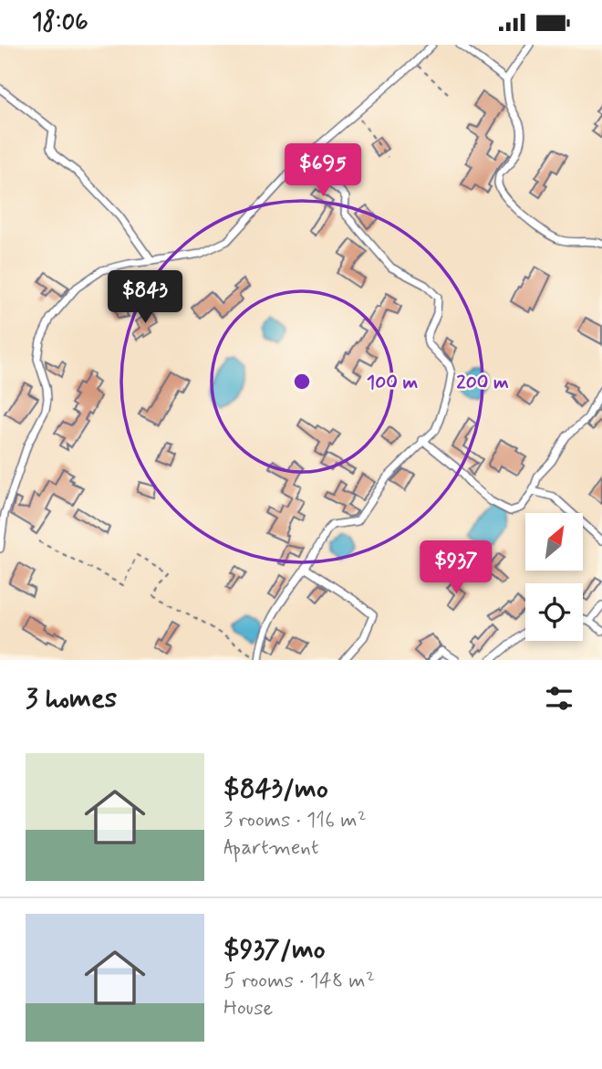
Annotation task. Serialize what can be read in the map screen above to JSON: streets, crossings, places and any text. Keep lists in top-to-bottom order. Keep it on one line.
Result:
{"north":"top right","page":{"status":"18:06","price":["$695","$843","$937"],"heading":"3 homes","list":[{"name":"$843/mo","note":"3 rooms · 116 m² · Apartment"},{"name":"$937/mo","note":"5 rooms · 148 m² · House"}]},"rings":["100 m","200 m"]}
